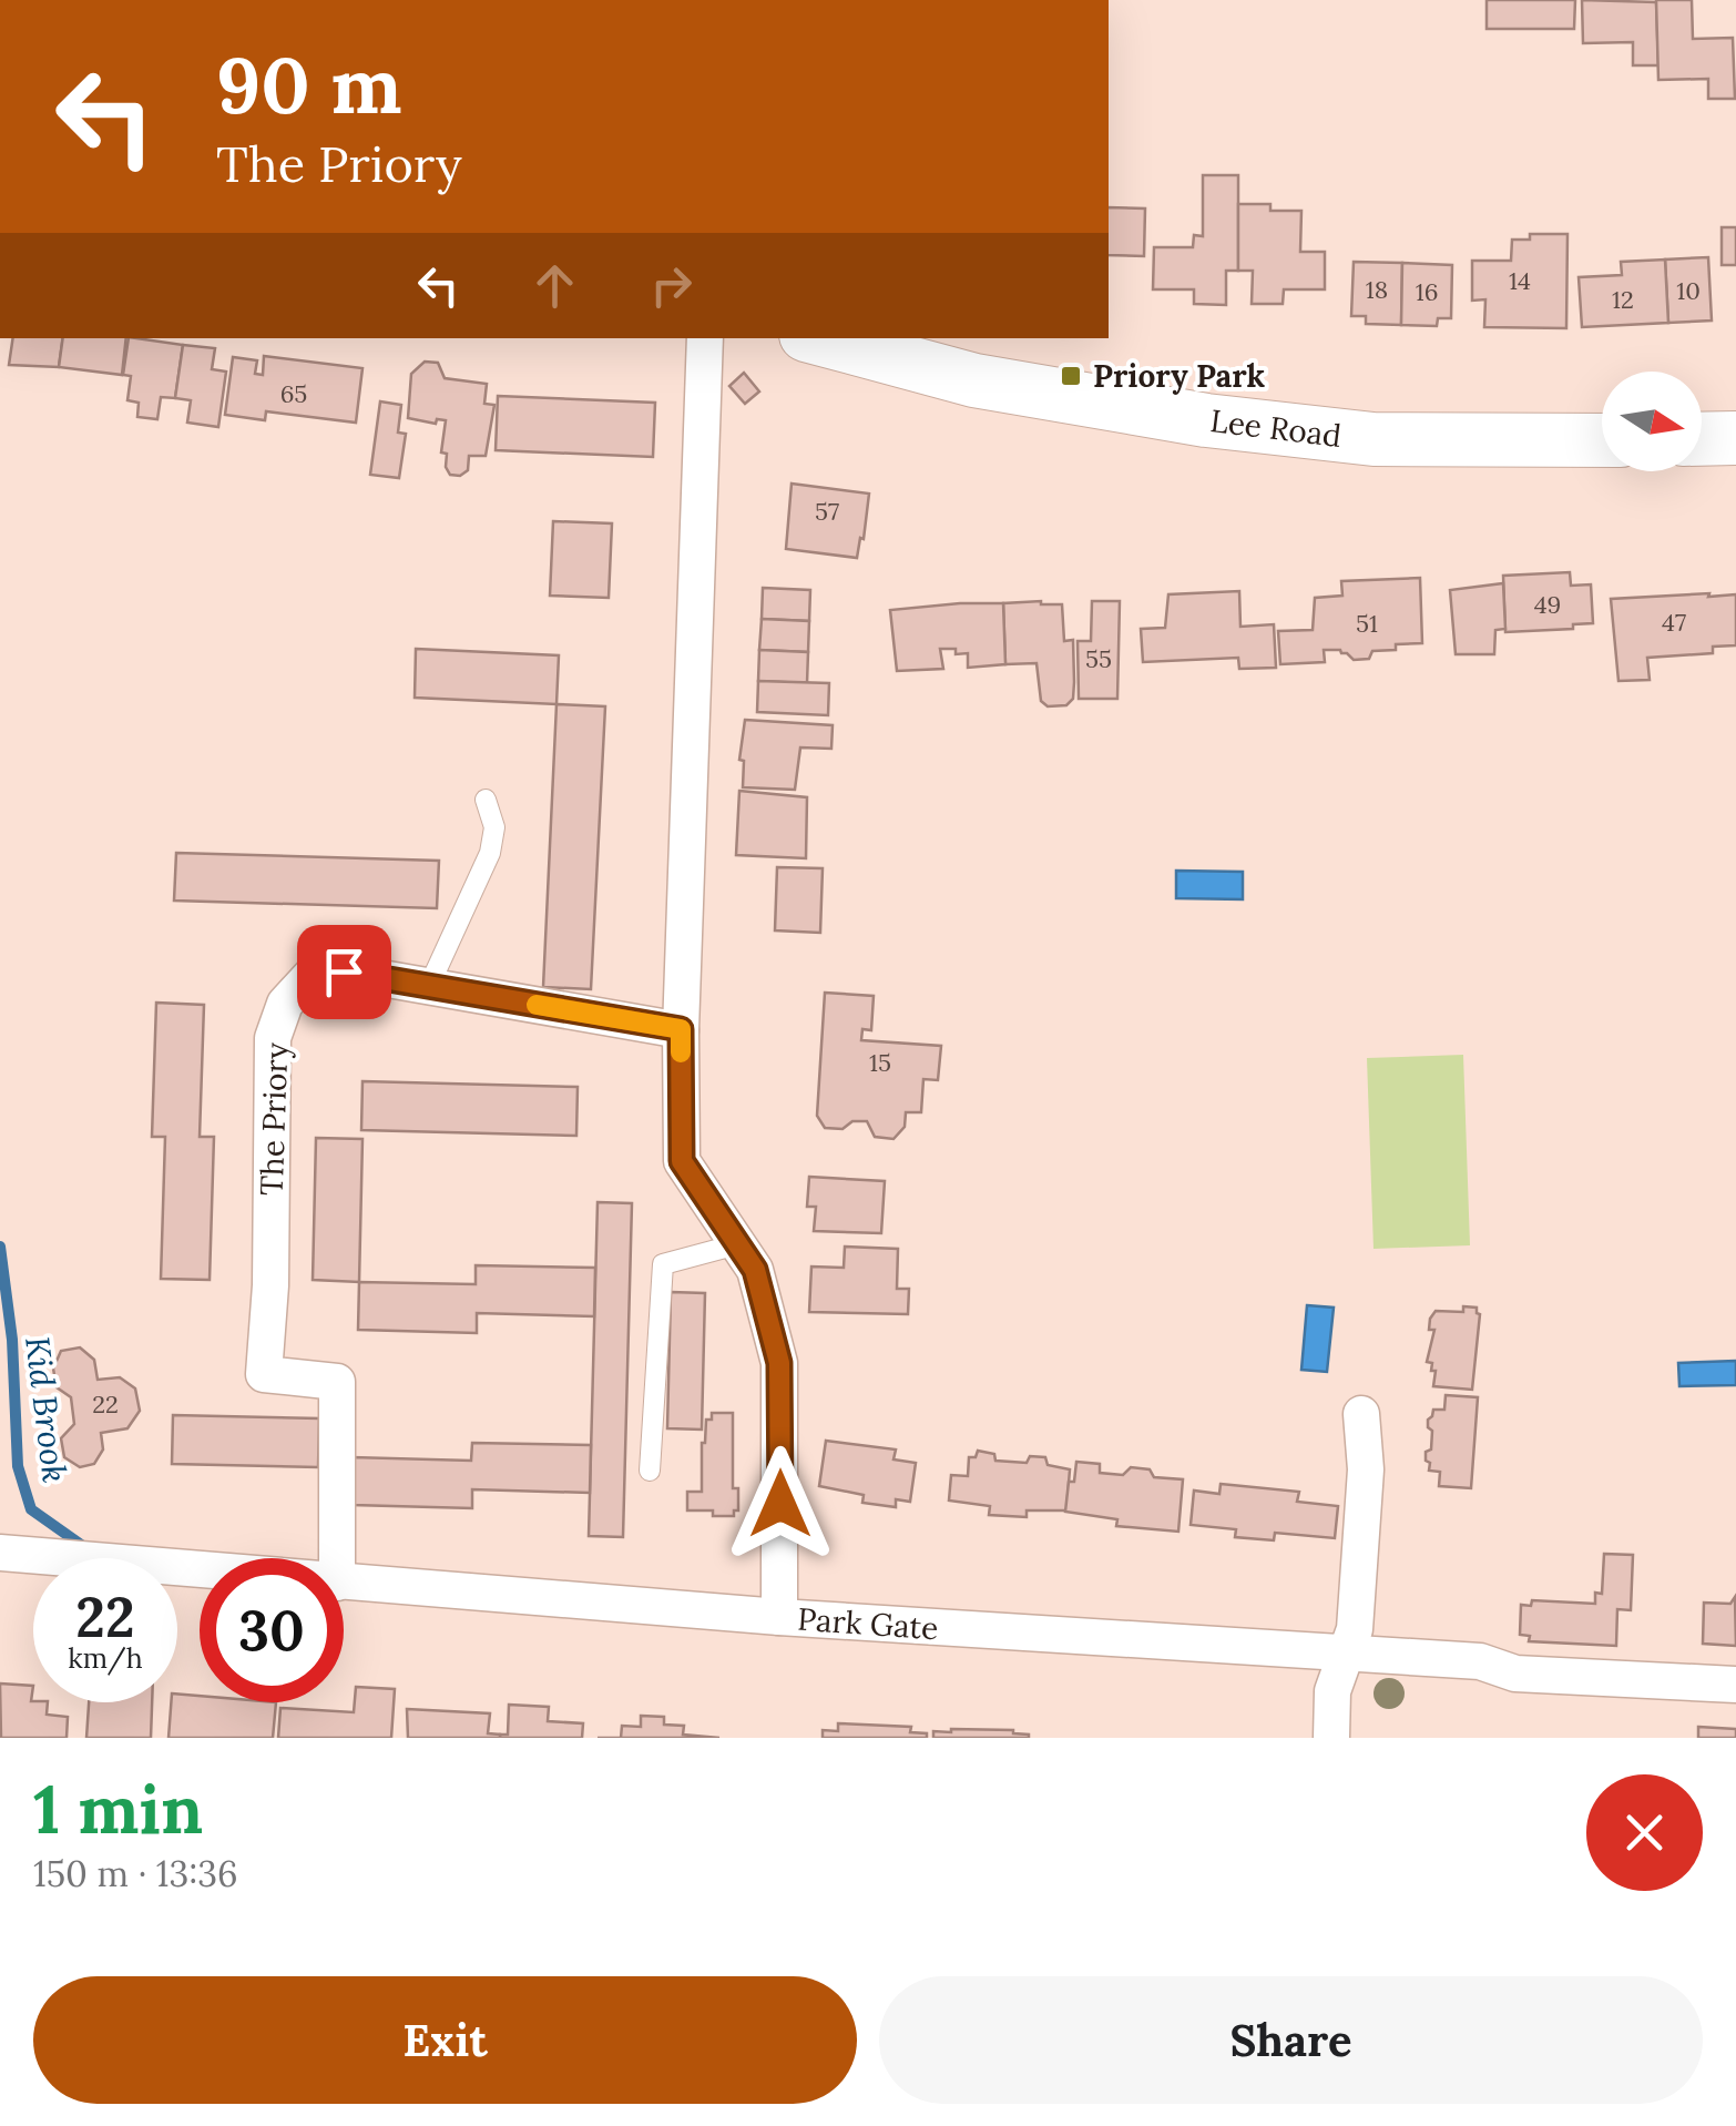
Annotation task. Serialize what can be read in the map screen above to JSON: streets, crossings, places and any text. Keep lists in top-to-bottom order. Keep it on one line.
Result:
{"streets":{"main road":["Lee Road"],"street":["The Priory","Park Gate"]},"water":["Kid Brook"],"places":{"transit":["Priory Park"]},"house_numbers":["14","18","10","16","12","65","57","49","47","51","55","15","22"],"north":"right","page":{"turn":["90 m","The Priory"],"speed":"22 km/h","limit":"30","heading":["1 min","150 m · 13:36"],"buttons":["Exit","Share"]}}
